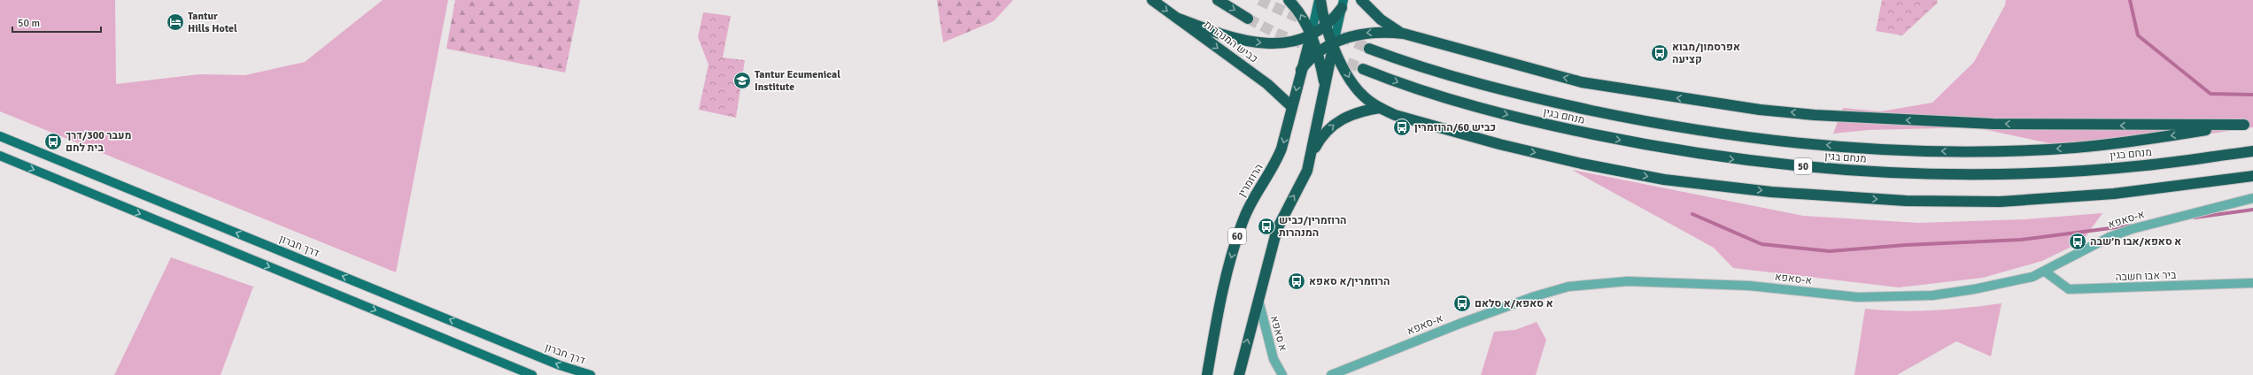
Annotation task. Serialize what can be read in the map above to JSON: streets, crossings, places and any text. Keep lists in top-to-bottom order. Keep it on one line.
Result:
{"streets":{"highway":["כביש המנהרות","מנחם בגין","50","הרוזמרין","60"],"main road":["דרך חברון"],"street":["א-סאפא","ביר אבו חשבה","א סאפא"]},"crossings":[["כביש המנהרות","הרוזמרין"],["א-סאפא","ביר אבו חשבה"]],"one_way":["הרוזמרין"],"places":{"hotel":["Tantur Hills Hotel"],"bus stop":["אפרסמון/מבוא קציעה","כביש 60/הרוזמרין","מעבר 300/דרך בית לחם","הרוזמרין/כביש המנהרות","א סאפא/אבו ח׳שבה","הרוזמרין/א סאפא","א סאפא/א סלאם"],"school or university":["Tantur Ecumenical Institute"]},"scale_bar":"50 m"}
